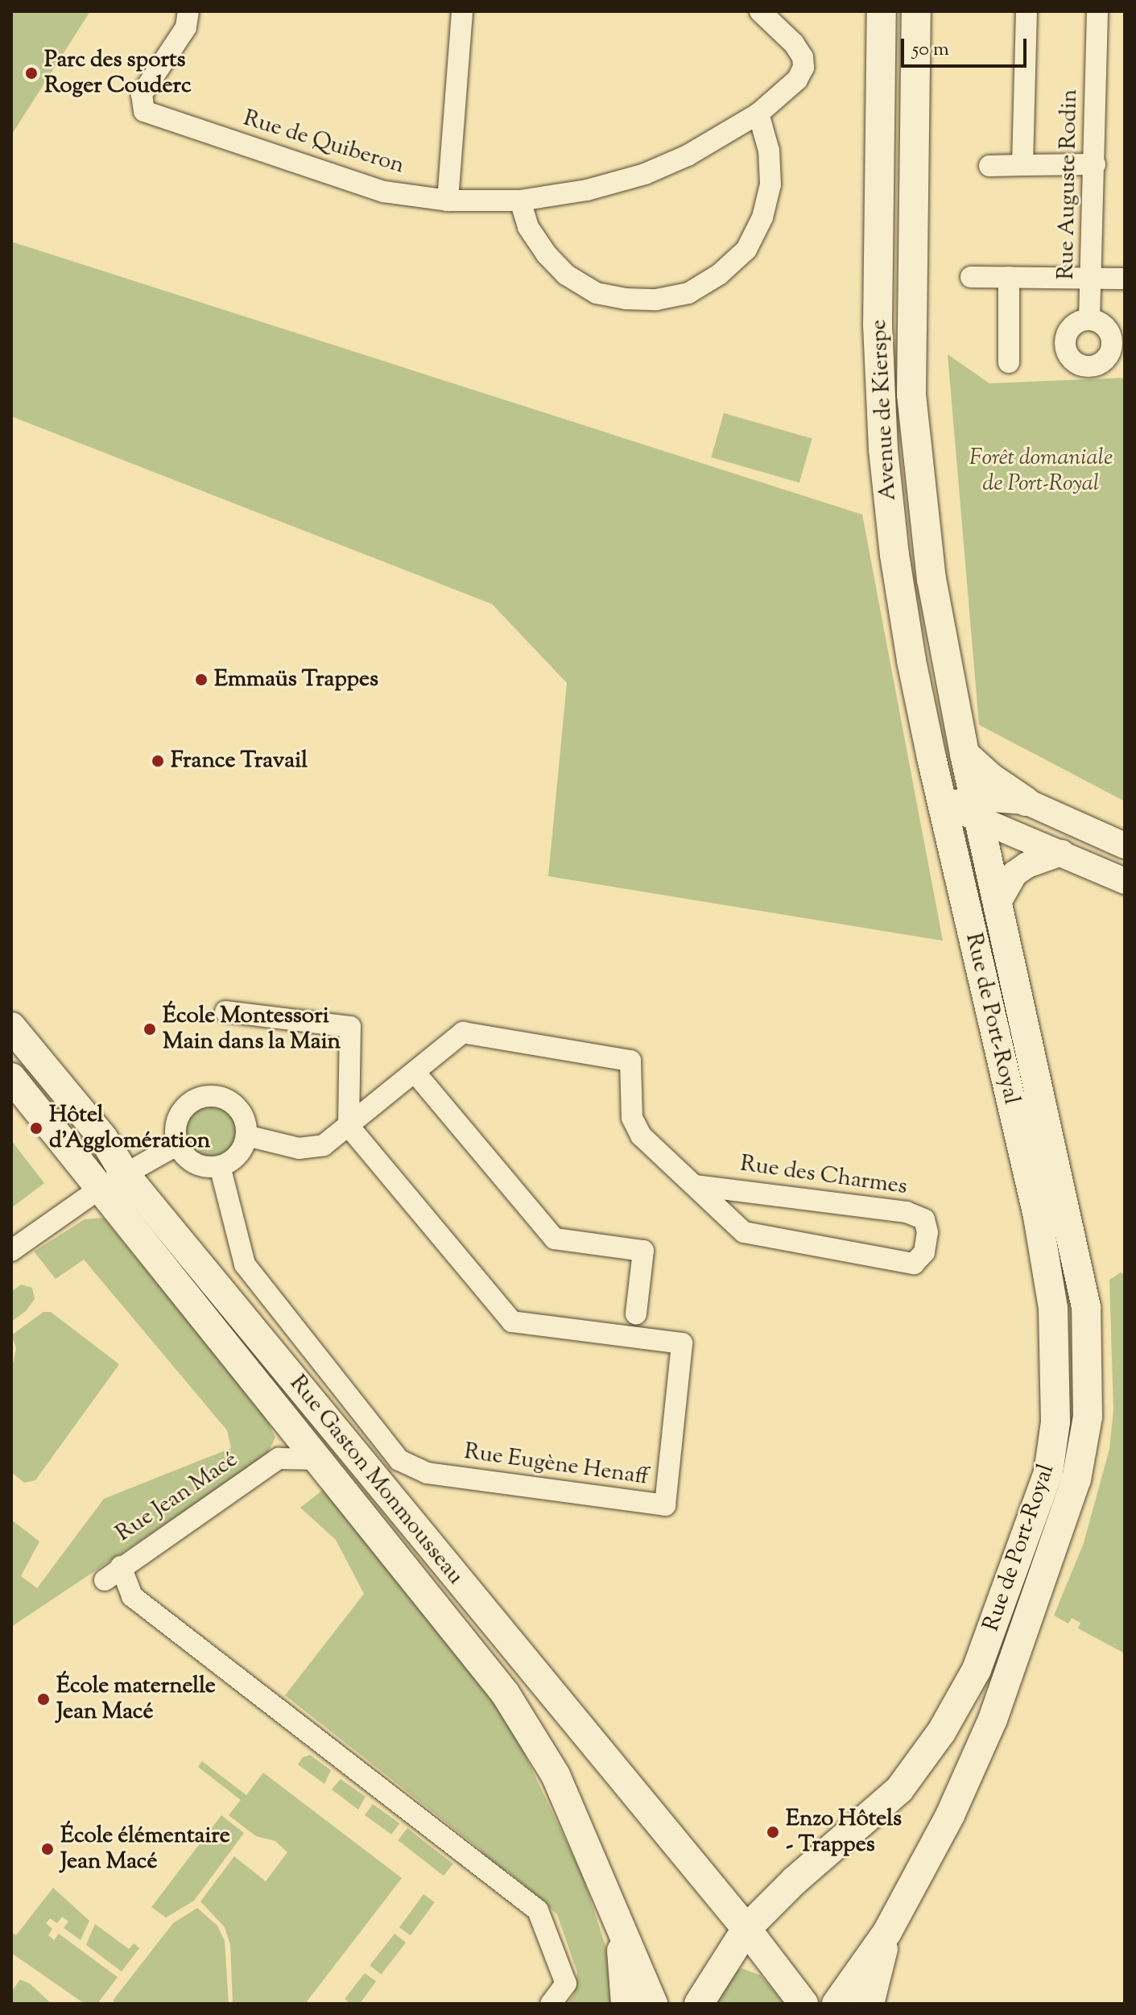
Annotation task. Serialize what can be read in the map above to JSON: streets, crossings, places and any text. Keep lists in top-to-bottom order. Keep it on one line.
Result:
{"streets":{"main road":["Avenue de Kierspe","Rue de Port-Royal","Rue Gaston Monmousseau"],"street":["Rue de Quiberon","Rue Auguste Rodin","Rue des Charmes","Rue Eugène Henaff","Rue Jean Macé"]},"crossings":[["Avenue de Kierspe","Rue de Port-Royal"],["Rue de Port-Royal","Rue Gaston Monmousseau"],["Rue des Charmes","Rue Eugène Henaff"]],"parks":["Forêt domaniale de Port-Royal"],"places":["Parc des sports Roger Couderc","Emmaüs Trappes","France Travail","École Montessori Main dans la Main","Hôtel d'Agglomération","École maternelle Jean Macé","Enzo Hôtels - Trappes","École élémentaire Jean Macé"],"scale_bar":"50 m"}
